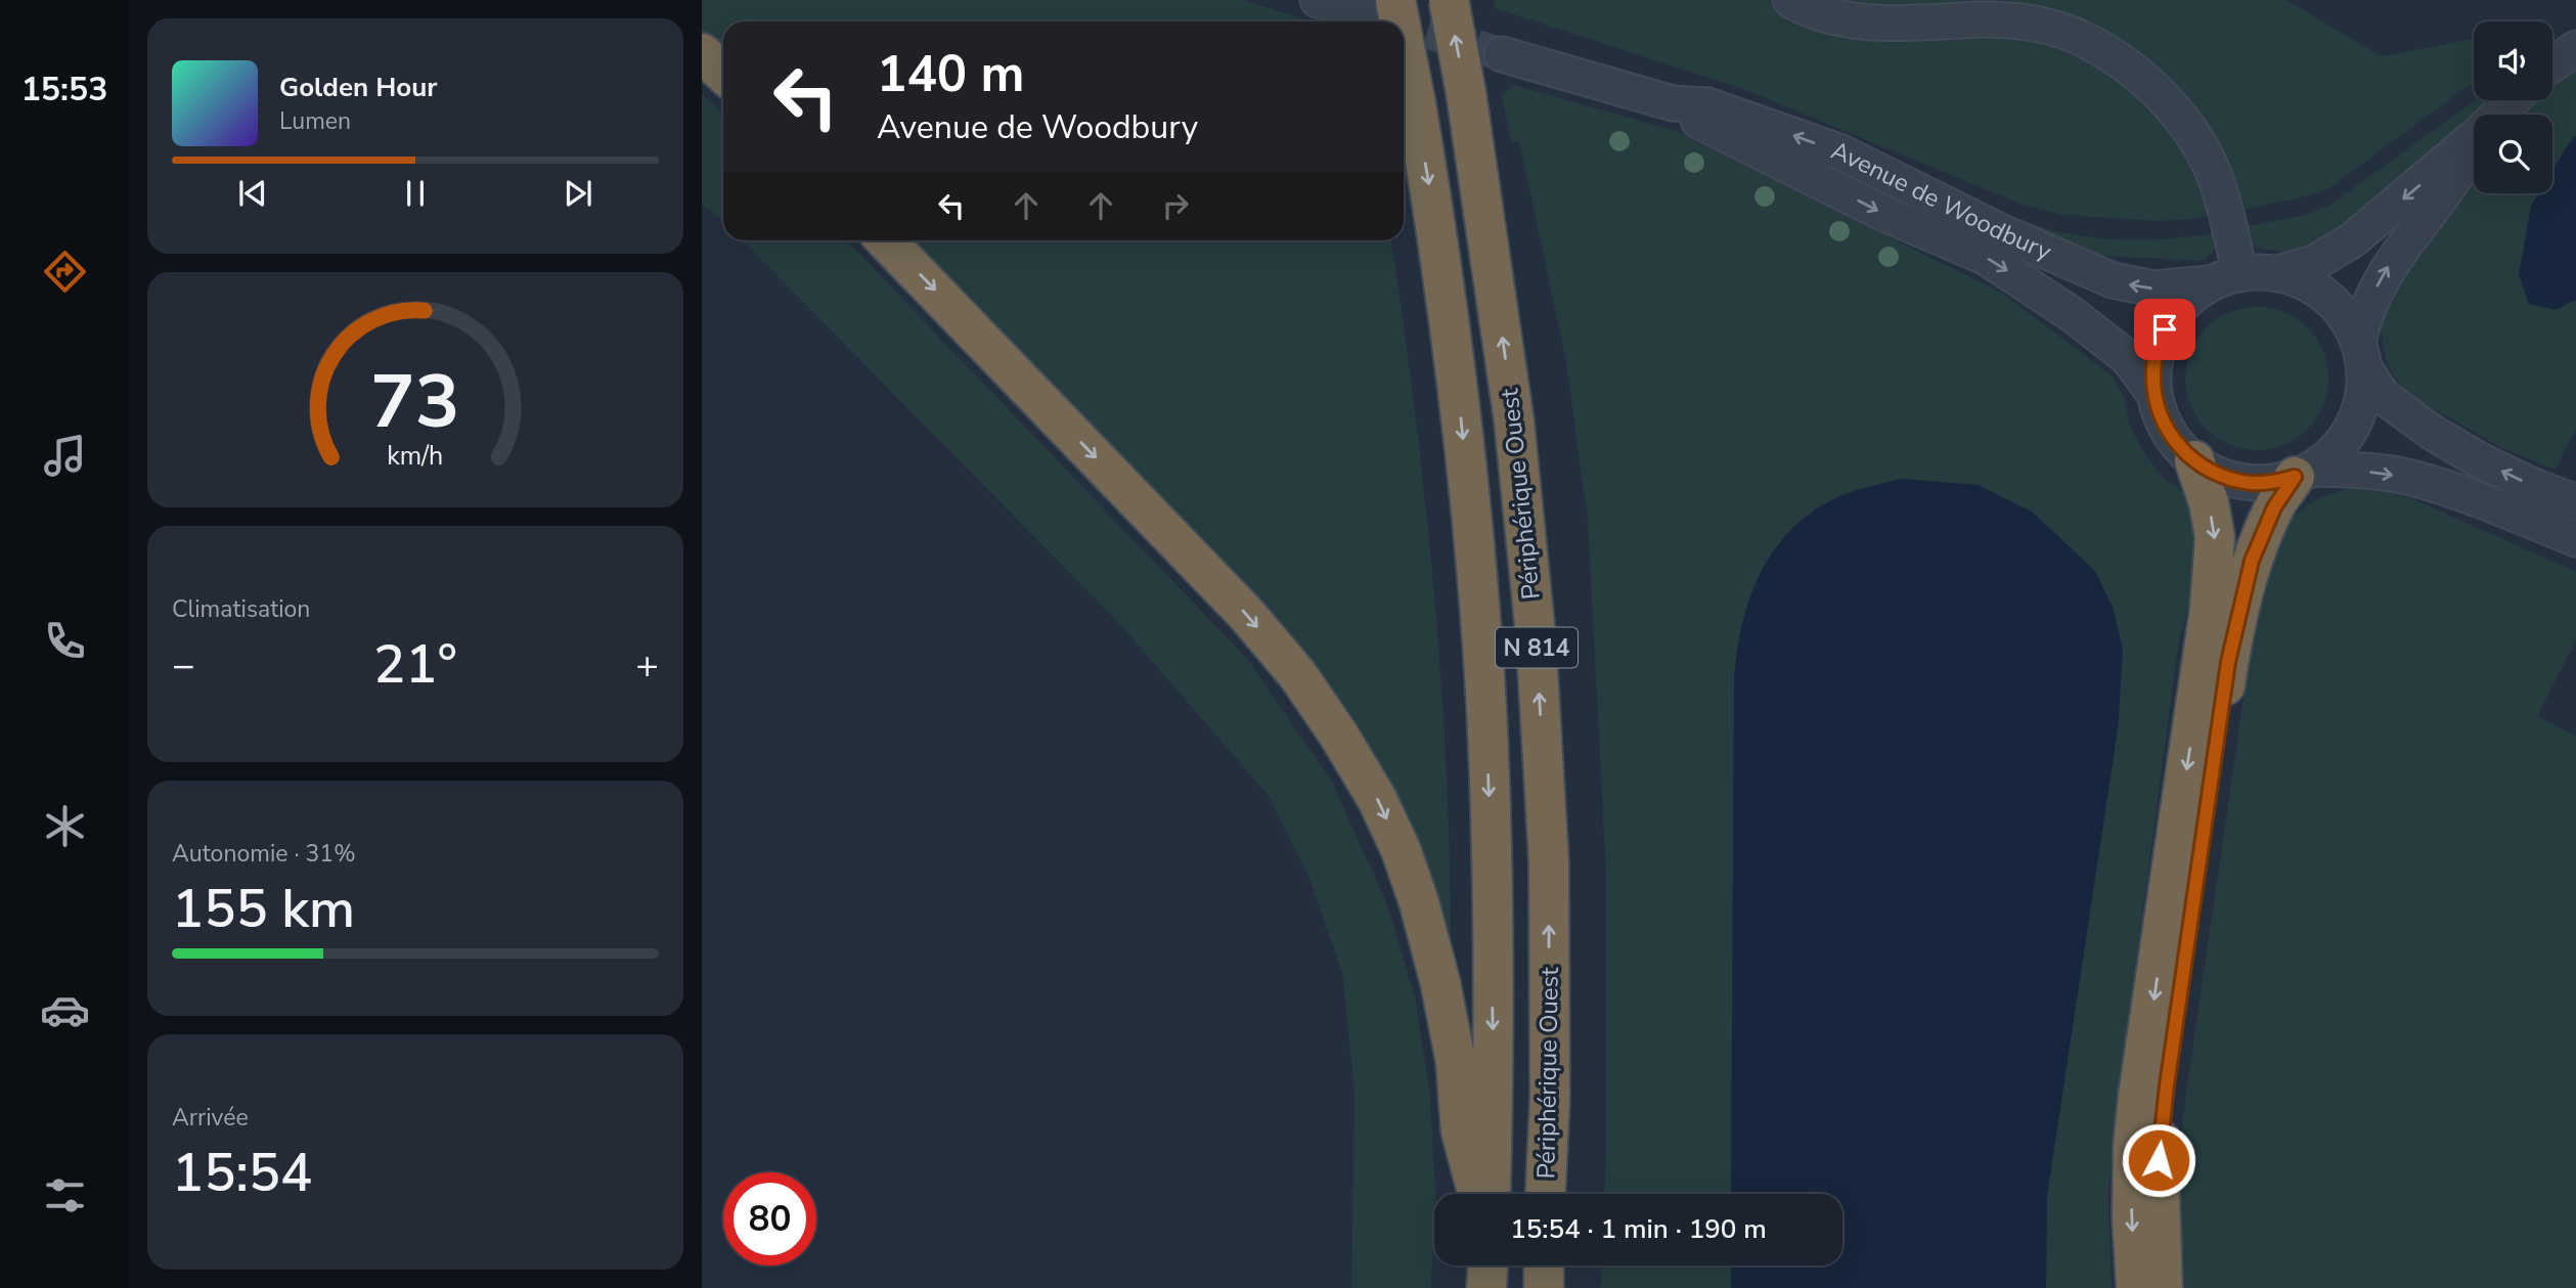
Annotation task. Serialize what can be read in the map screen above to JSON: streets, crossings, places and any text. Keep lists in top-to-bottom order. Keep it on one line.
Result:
{"streets":{"highway":["Périphérique Ouest","N 814"],"street":["Avenue de Woodbury"]},"page":{"tabs":"15:53","turn":["140 m","Avenue de Woodbury"],"song":["Golden Hour","Lumen"],"tile":["Climatisation",["Autonomie · 31%","155 km"],["Arrivée","15:54"]],"heat":["−","21°","+"],"limit":"80","trip":"15:54 · 1 min · 190 m","gauge":["73","km/h"]}}
